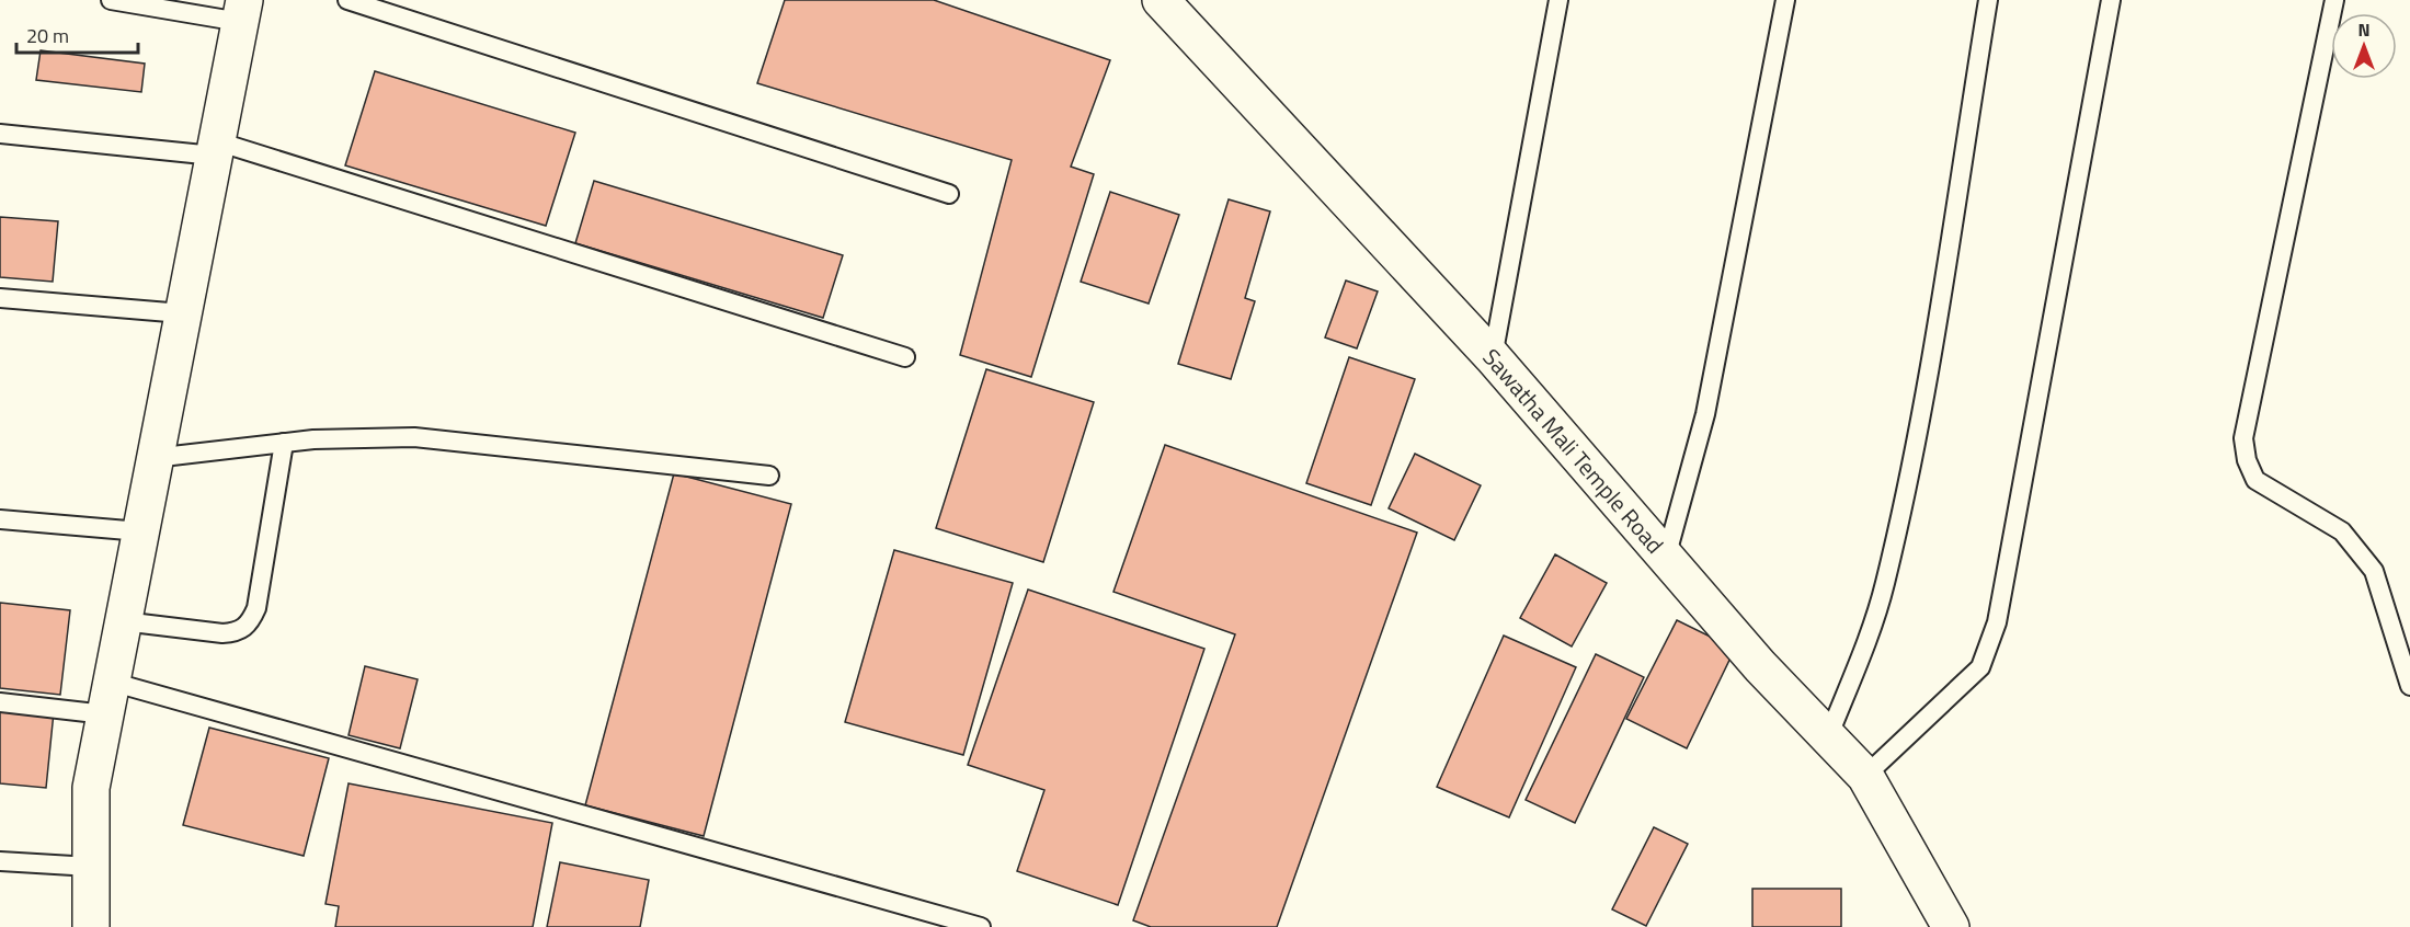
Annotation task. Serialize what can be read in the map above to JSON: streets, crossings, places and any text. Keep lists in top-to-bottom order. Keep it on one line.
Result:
{"streets":{"street":["Sawatha Mali Temple Road"]},"scale_bar":"20 m","north":"top"}
